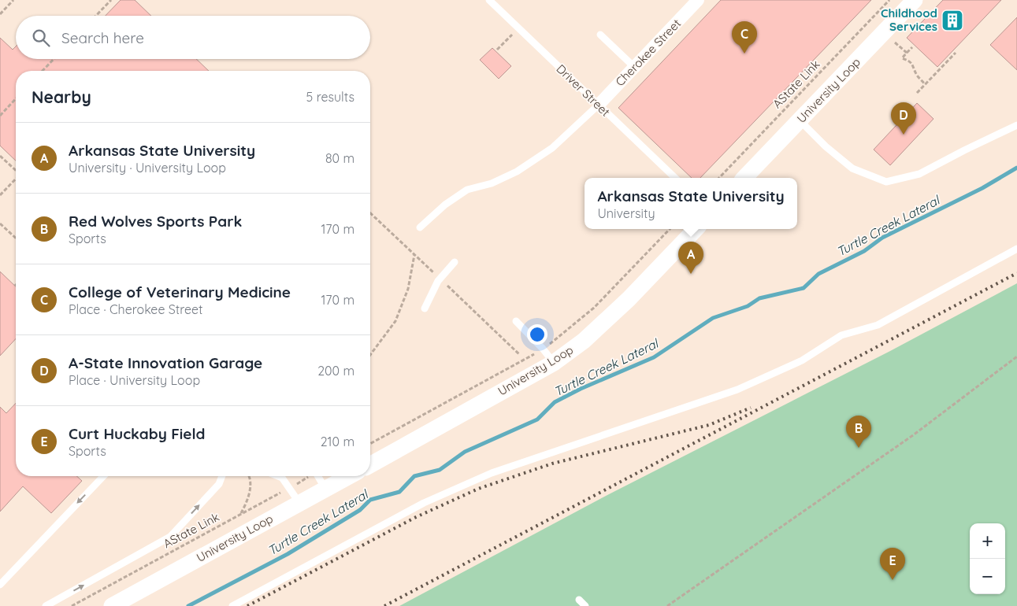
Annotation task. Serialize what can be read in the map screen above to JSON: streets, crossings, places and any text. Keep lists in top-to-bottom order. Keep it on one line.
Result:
{"streets":{"street":["Cherokee Street","University Loop"],"lane":["Driver Street"],"path":["AState Link"]},"crossings":[["Cherokee Street","Driver Street"]],"water":["Turtle Creek Lateral"],"places":{"building":["Childhood Services"]},"page":{"search":"Search here","pins":["C","D","A","B","E"],"heading":["Nearby","5 results"],"list":[{"mark":"A","name":"Arkansas State University","note":"University · University Loop","value":"80 m"},{"mark":"B","name":"Red Wolves Sports Park","note":"Sports","value":"170 m"},{"mark":"C","name":"College of Veterinary Medicine","note":"Place · Cherokee Street","value":"170 m"},{"mark":"D","name":"A-State Innovation Garage","note":"Place · University Loop","value":"200 m"},{"mark":"E","name":"Curt Huckaby Field","note":"Sports","value":"210 m"}],"popup":["Arkansas State University","University"],"map_buttons":["+","−"]}}
